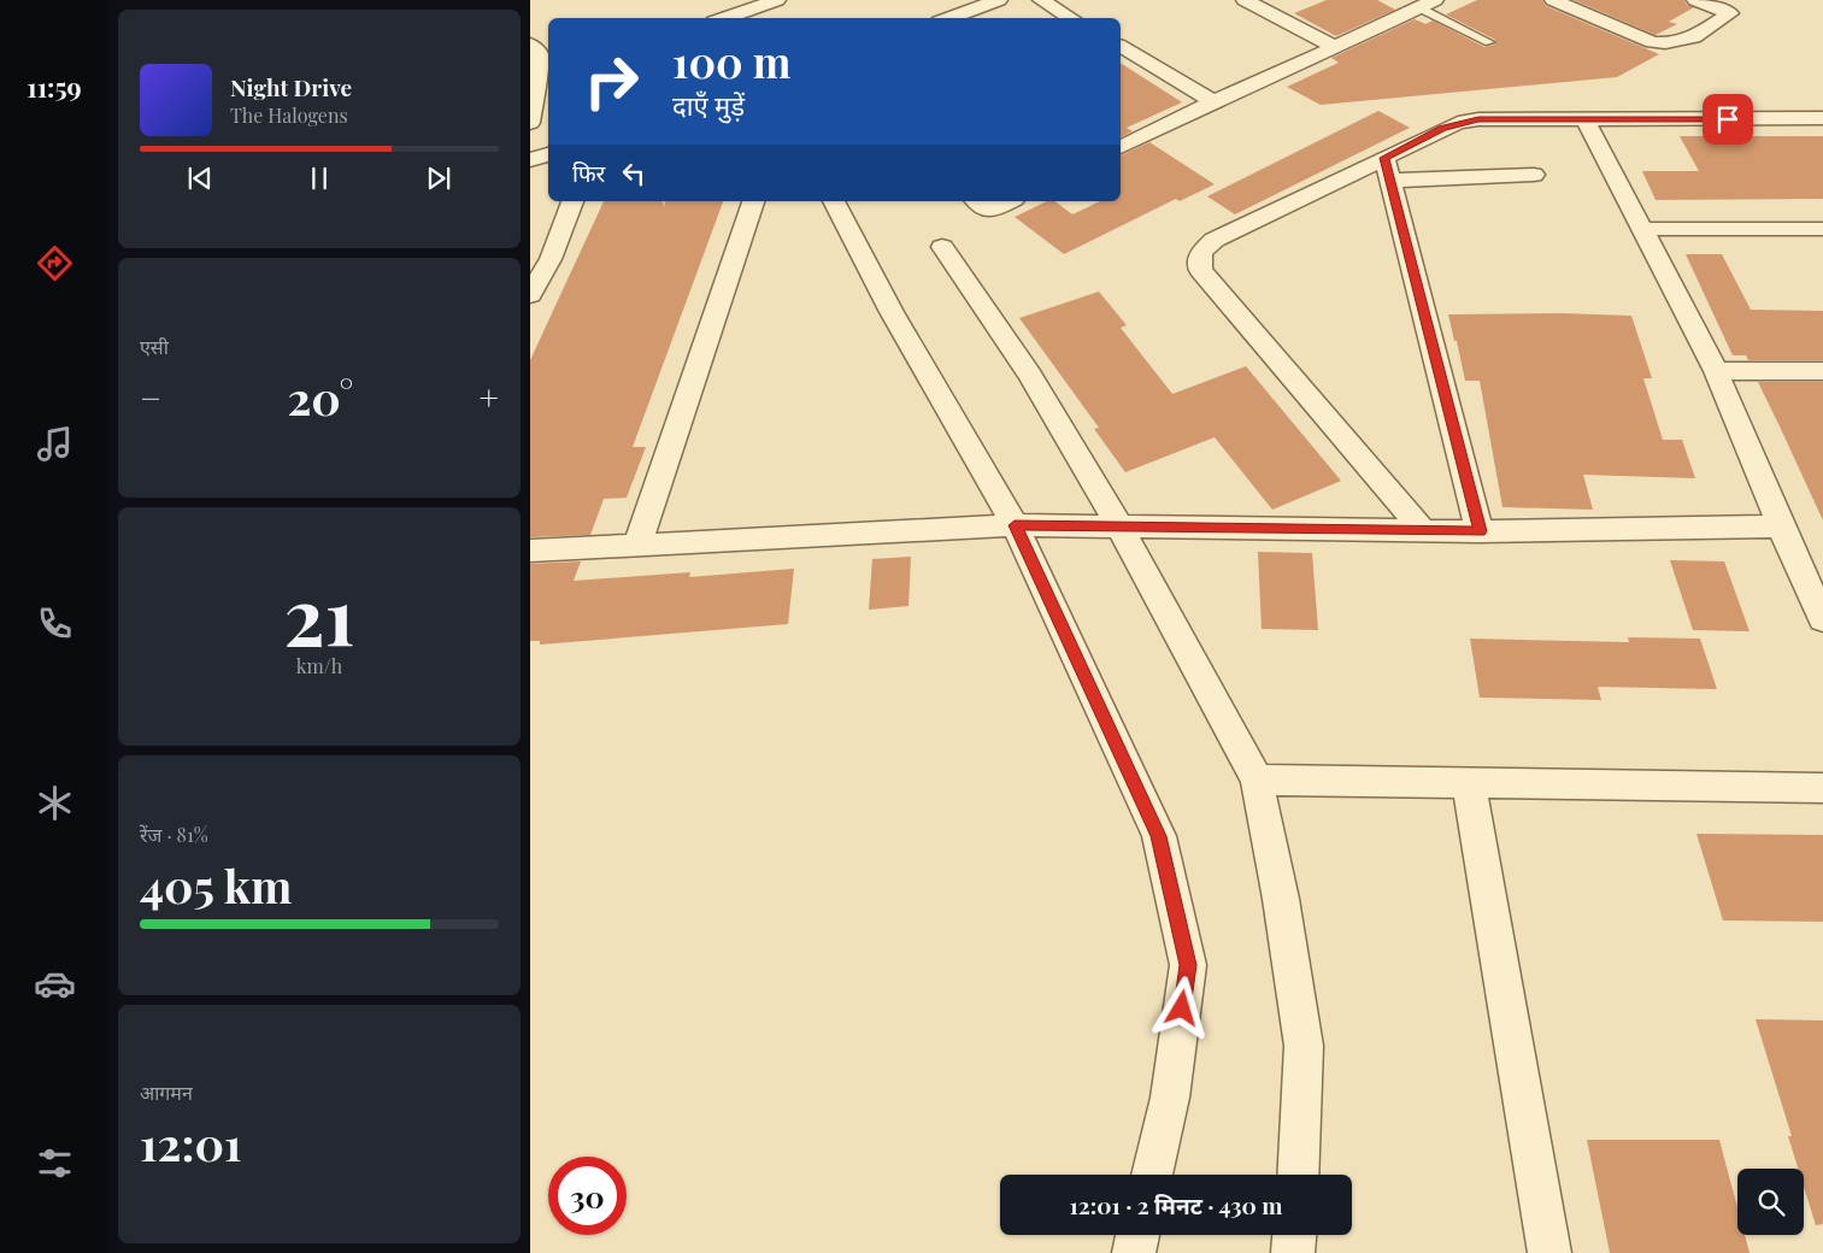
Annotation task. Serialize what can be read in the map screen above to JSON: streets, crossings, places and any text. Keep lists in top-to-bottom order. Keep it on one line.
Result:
{"page":{"tabs":"11:59","turn":["100 m","दाएँ मुड़ें"],"song":["Night Drive","The Halogens"],"then":"फिर","tile":["एसी",["21","km/h"],["रेंज · 81%","405 km"],["आगमन","12:01"]],"heat":["−","20°","+"],"limit":"30","trip":"12:01 · 2 मिनट · 430 m"}}
